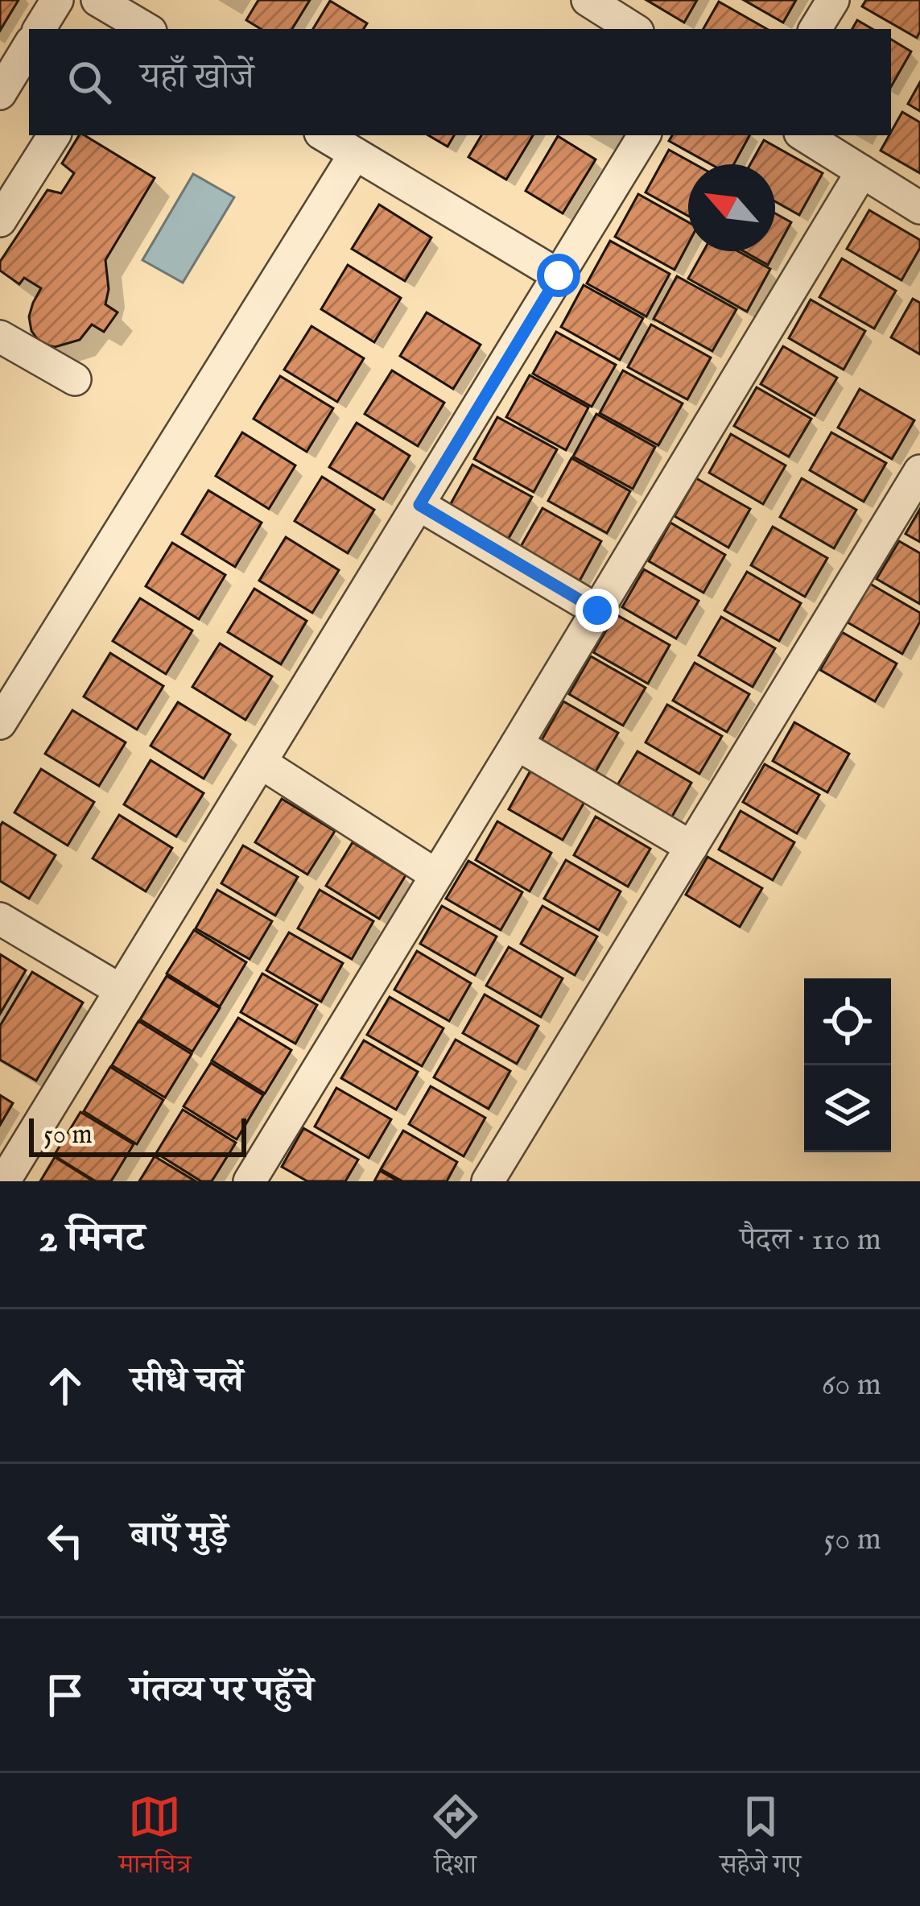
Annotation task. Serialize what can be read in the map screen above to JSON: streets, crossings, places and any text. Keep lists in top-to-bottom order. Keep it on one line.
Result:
{"scale_bar":"50 m","north":"top left","page":{"search":"यहाँ खोजें","scale":"50 m","heading":["2 मिनट","पैदल · 110 m"],"list":[["सीधे चलें","60 m"],["बाएँ मुड़ें","50 m"],"गंतव्य पर पहुँचे"],"nav":["मानचित्र","दिशा","सहेजे गए"]}}
